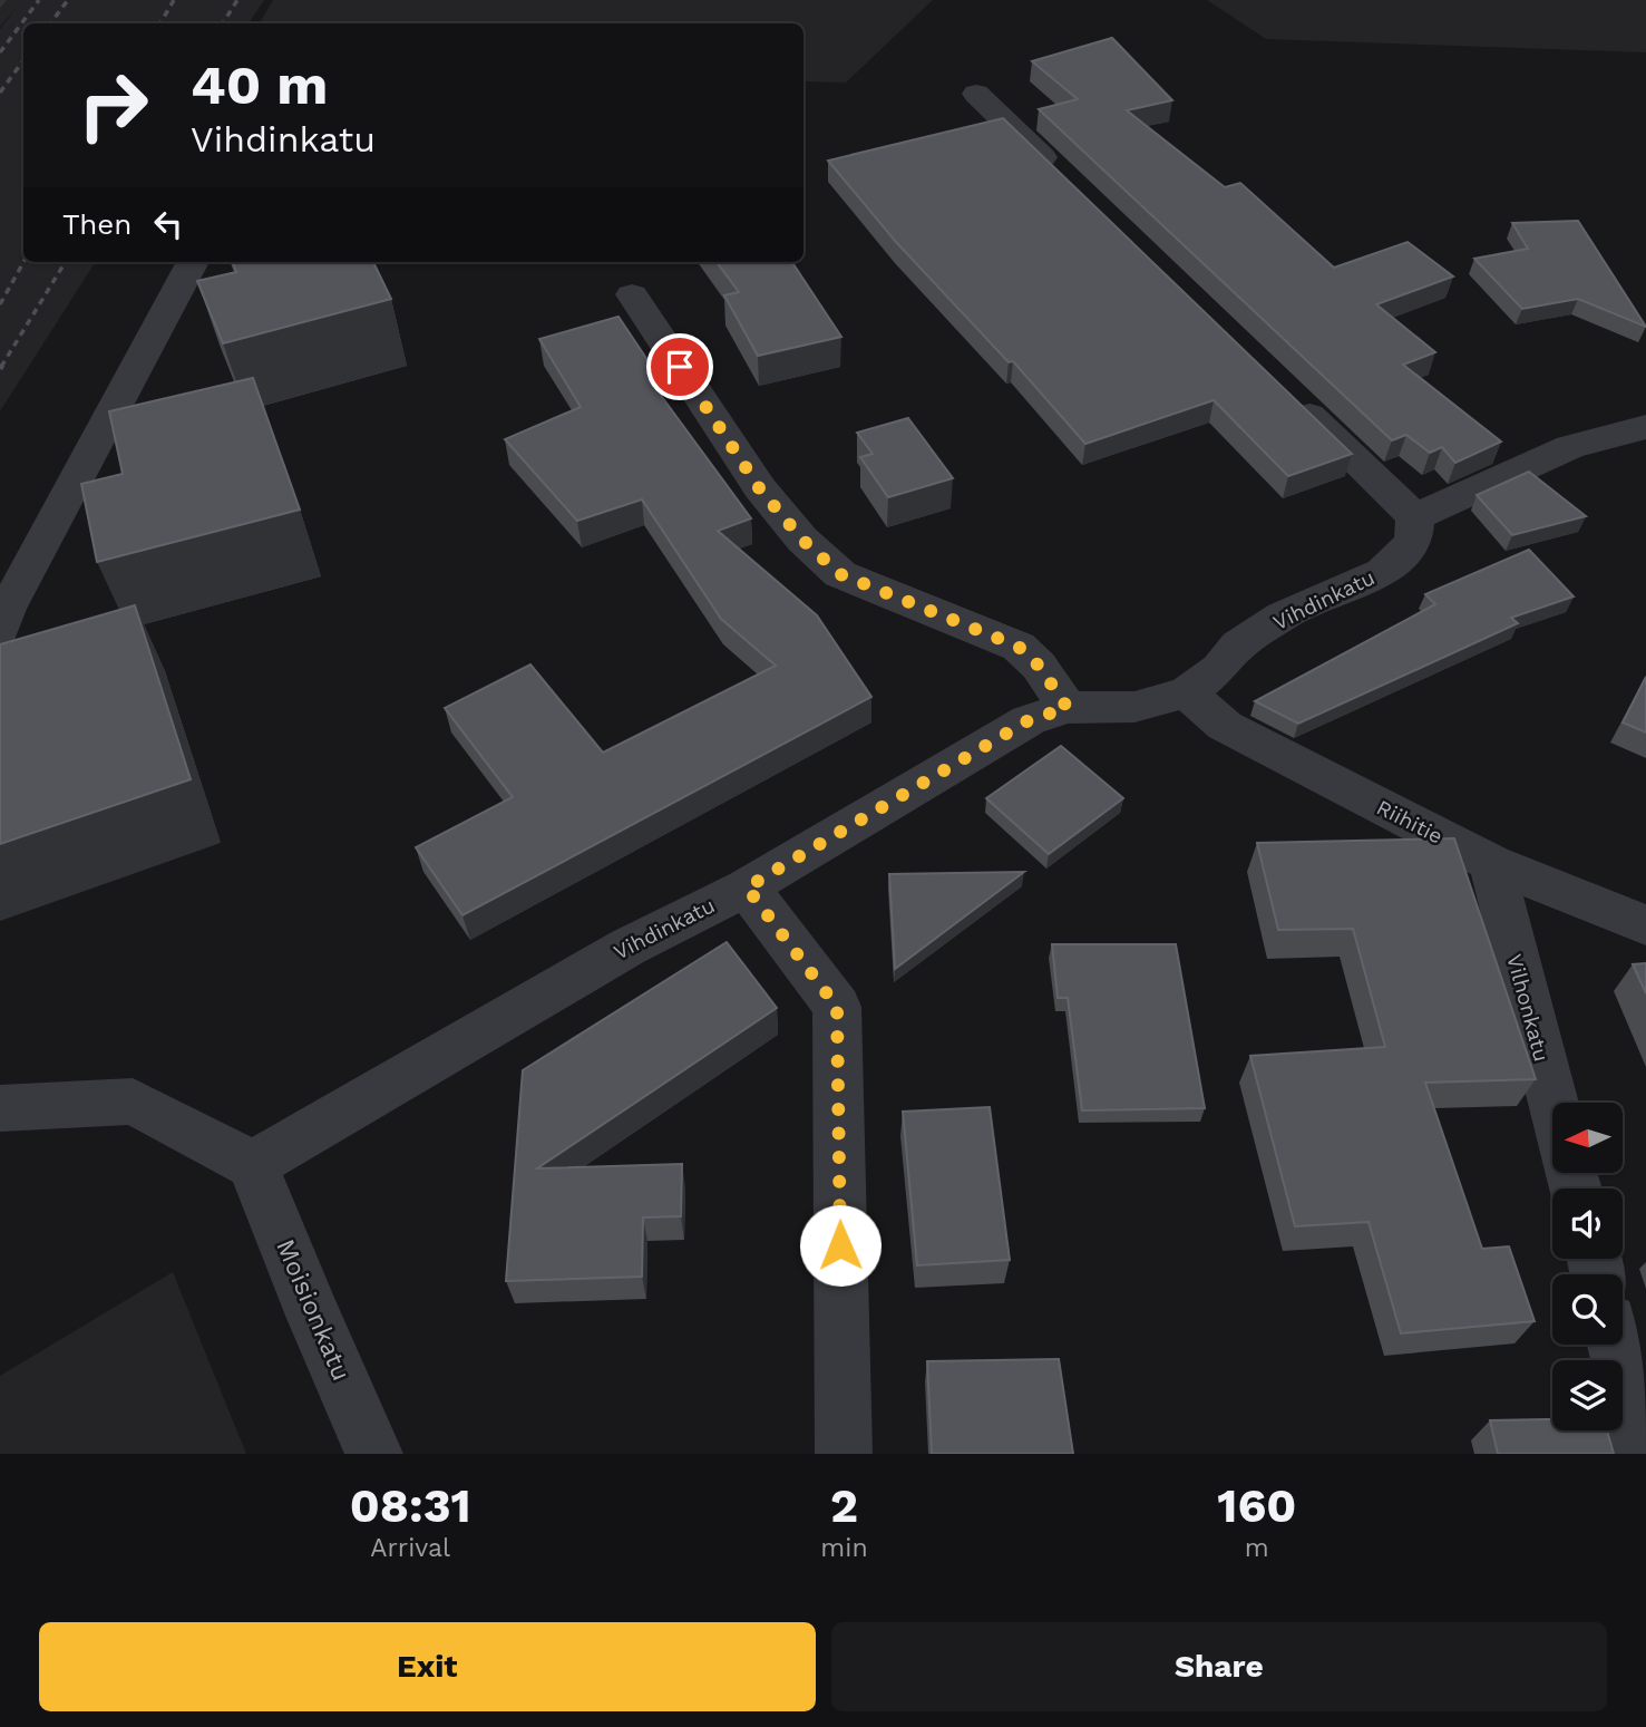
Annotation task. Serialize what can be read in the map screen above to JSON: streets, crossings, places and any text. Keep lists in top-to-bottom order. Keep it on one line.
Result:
{"streets":{"street":["Vihdinkatu","Riihitie","Vilhonkatu","Moisionkatu"]},"crossings":[["Vihdinkatu","Riihitie"],["Vihdinkatu","Moisionkatu"],["Riihitie","Vilhonkatu"]],"north":"left","page":{"turn":["40 m","Vihdinkatu"],"then":"Then","eta":["08:31","Arrival","2","min","160","m"],"buttons":["Exit","Share"]}}
